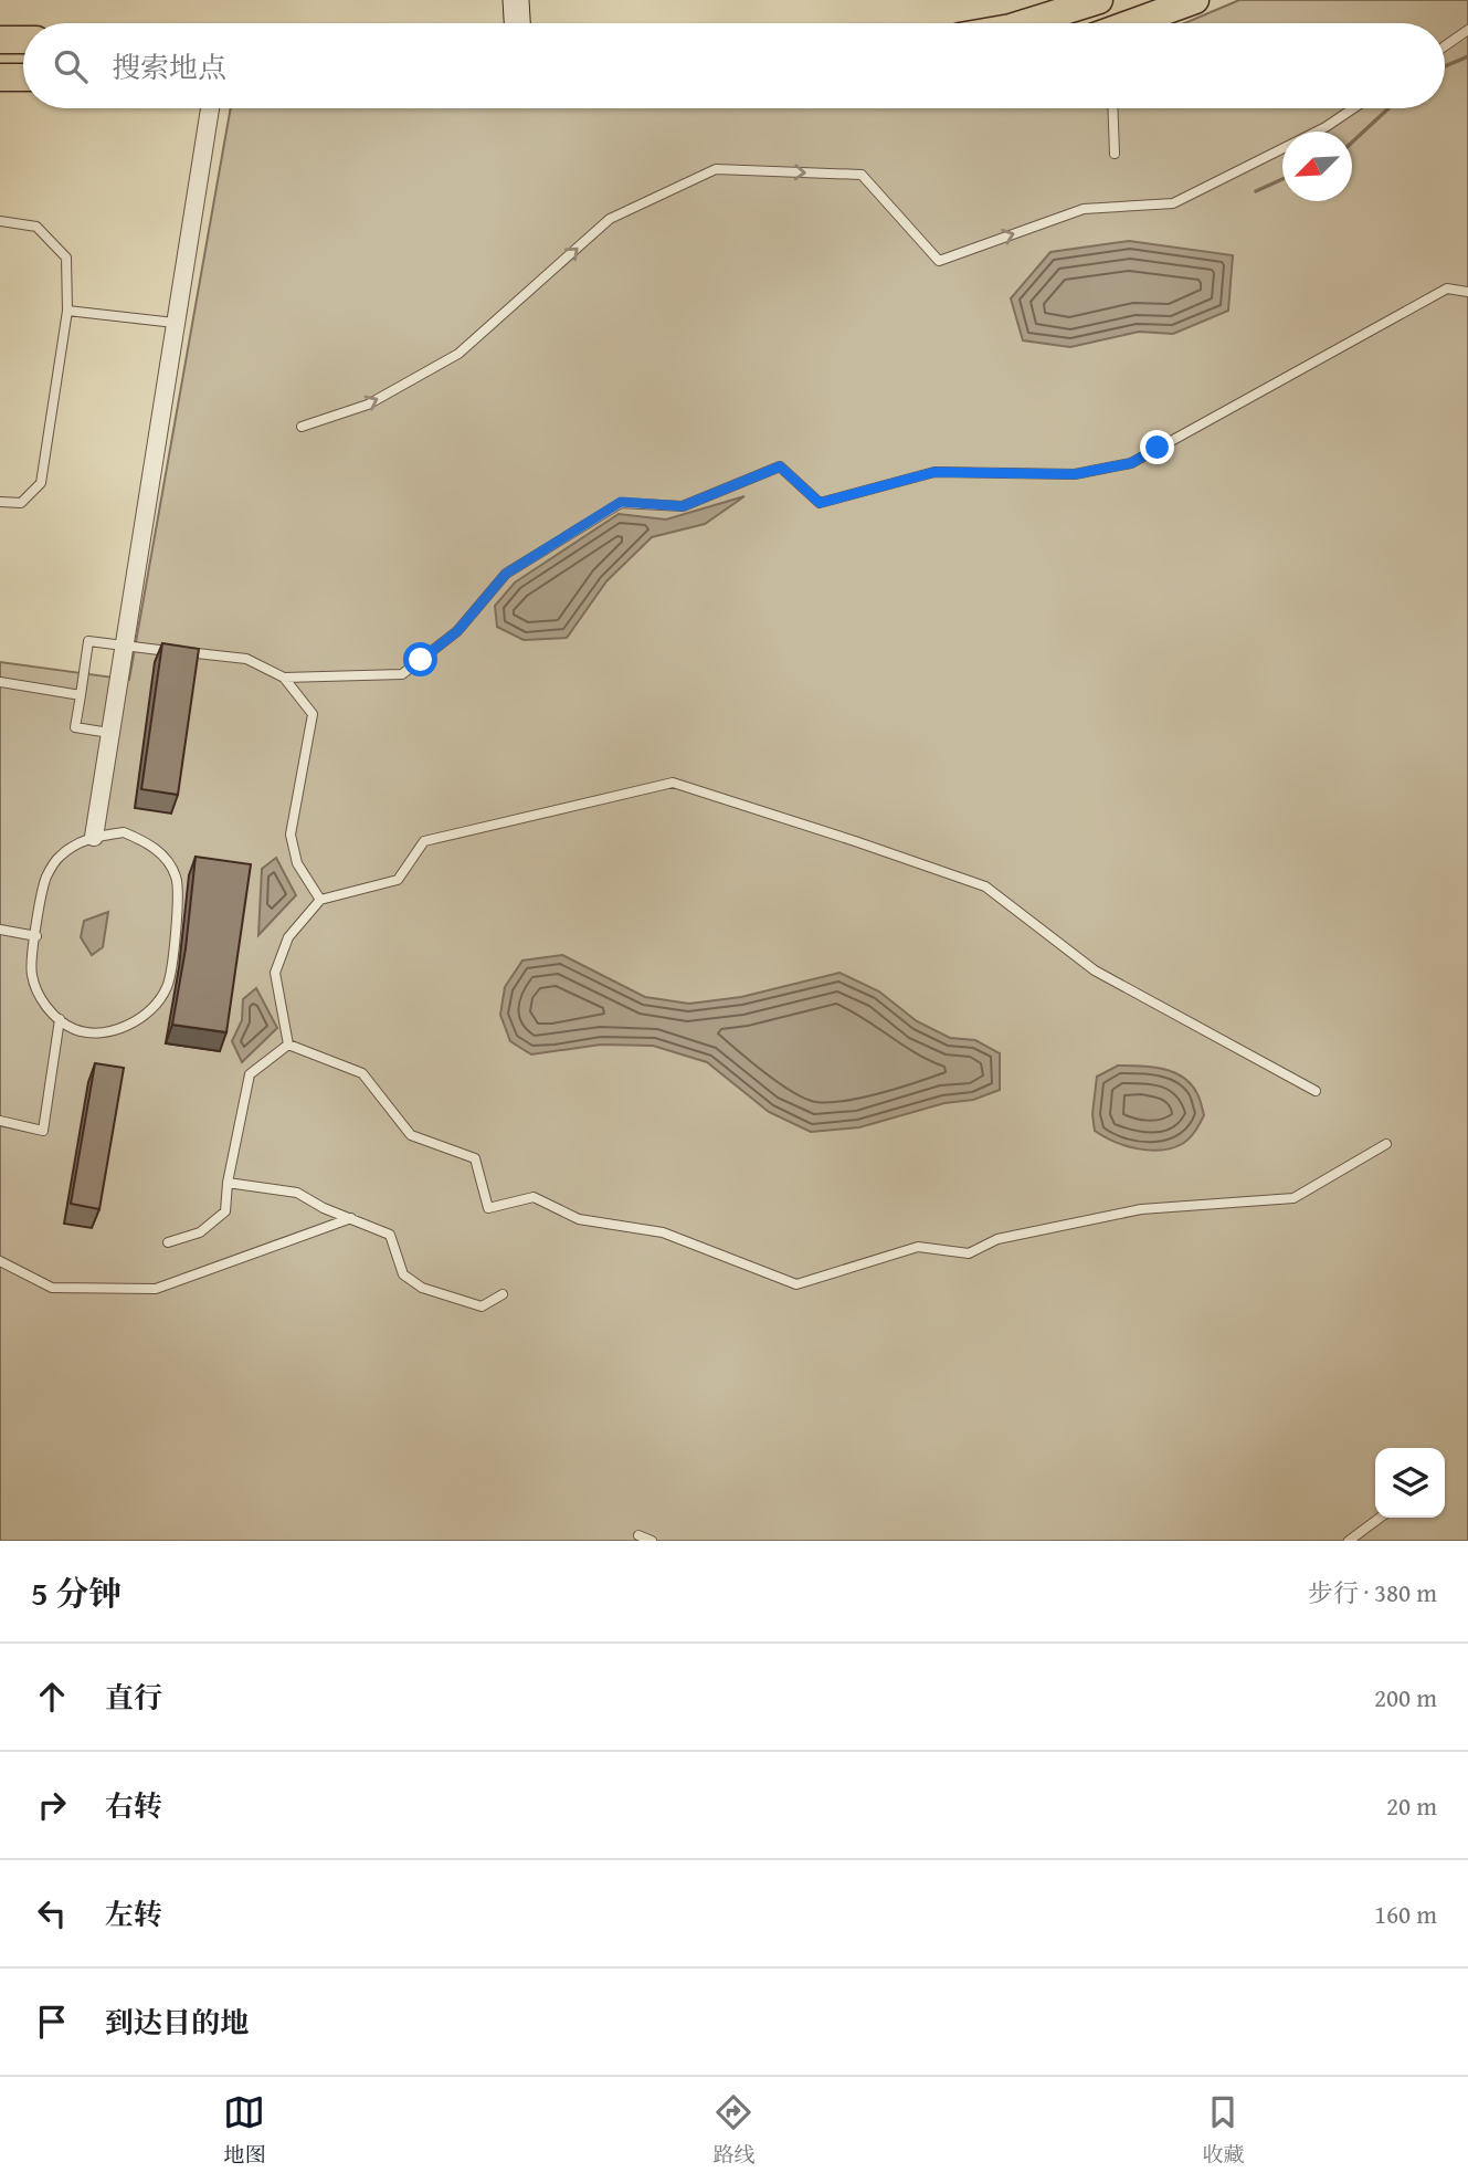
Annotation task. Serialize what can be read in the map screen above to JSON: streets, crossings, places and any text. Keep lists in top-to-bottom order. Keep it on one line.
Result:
{"north":"bottom left","page":{"search":"搜索地点","heading":["5 分钟","步行 · 380 m"],"list":[["直行","200 m"],["右转","20 m"],["左转","160 m"],"到达目的地"],"nav":["地图","路线","收藏"]}}
